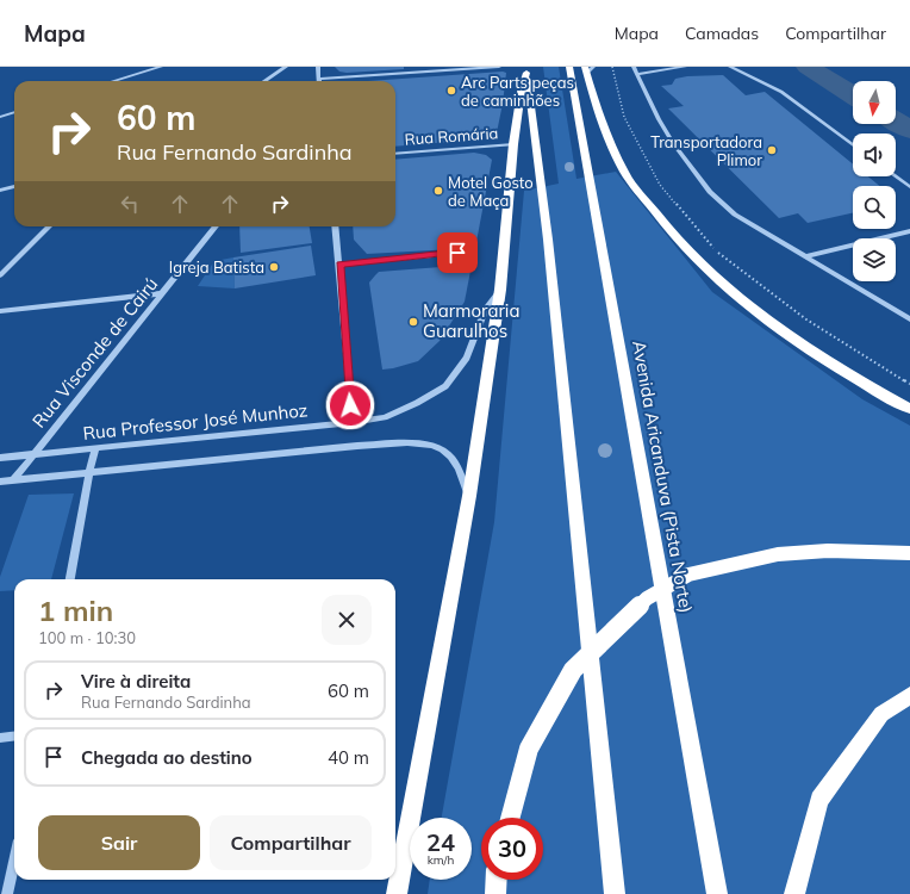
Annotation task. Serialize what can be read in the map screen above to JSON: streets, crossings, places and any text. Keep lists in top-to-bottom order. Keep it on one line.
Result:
{"streets":{"highway":["Avenida Aricanduva (Pista Norte)"],"street":["Rua Romária","Rua Visconde de Cairú","Rua Professor José Munhoz"]},"crossings":[["Rua Visconde de Cairú","Rua Professor José Munhoz"]],"places":["Arc Parts peças de caminhões","Transportadora Plimor","Motel Gosto de Maça","Igreja Batista","Marmoraria Guarulhos"],"north":"bottom","page":{"header":"Mapa","nav":["Mapa","Camadas","Compartilhar"],"turn":["60 m","Rua Fernando Sardinha"],"heading":["1 min","100 m · 10:30"],"list":[{"name":"Vire à direita","note":"Rua Fernando Sardinha","value":"60 m"},{"name":"Chegada ao destino","value":"40 m"}],"buttons":["Sair","Compartilhar"],"speed":"24 km/h","limit":"30"}}
